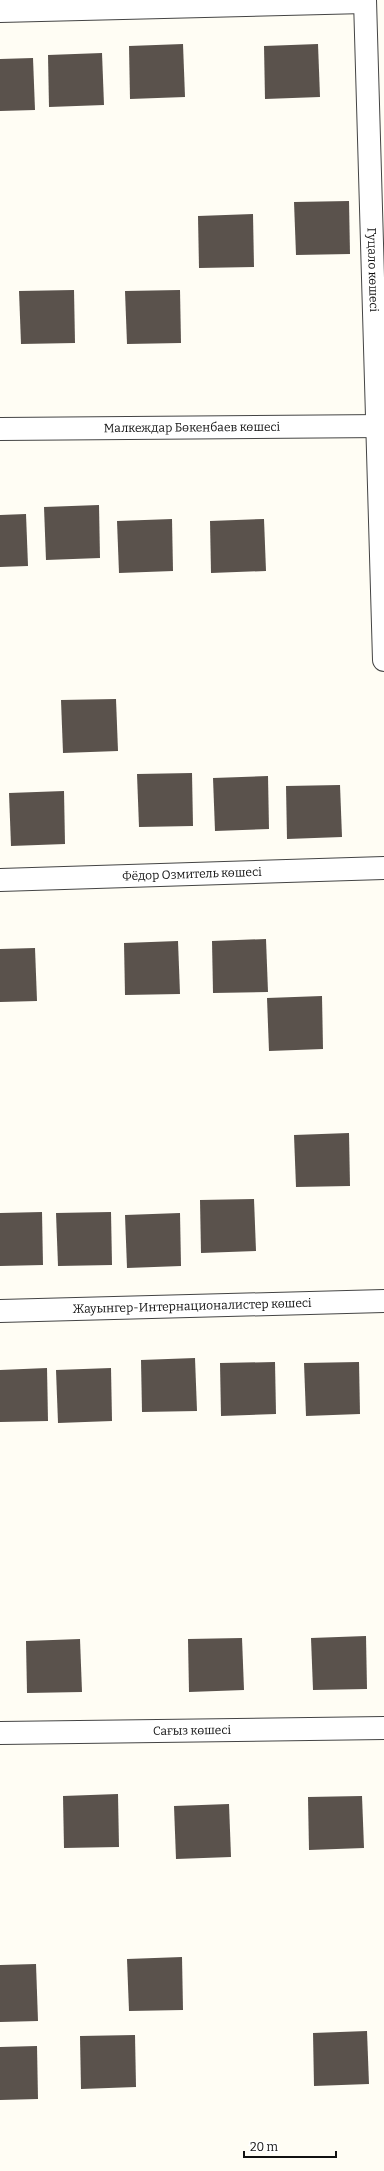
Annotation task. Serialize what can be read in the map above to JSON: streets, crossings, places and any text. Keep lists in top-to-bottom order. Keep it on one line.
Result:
{"streets":{"street":["Гуцало көшесі","Малкеждар Бөкенбаев көшесі","Фёдор Озмитель көшесі","Жауынгер-Интернационалистер көшесі","Сағыз көшесі"]},"crossings":[["Гуцало көшесі","Малкеждар Бөкенбаев көшесі"]],"scale_bar":"20 m"}
